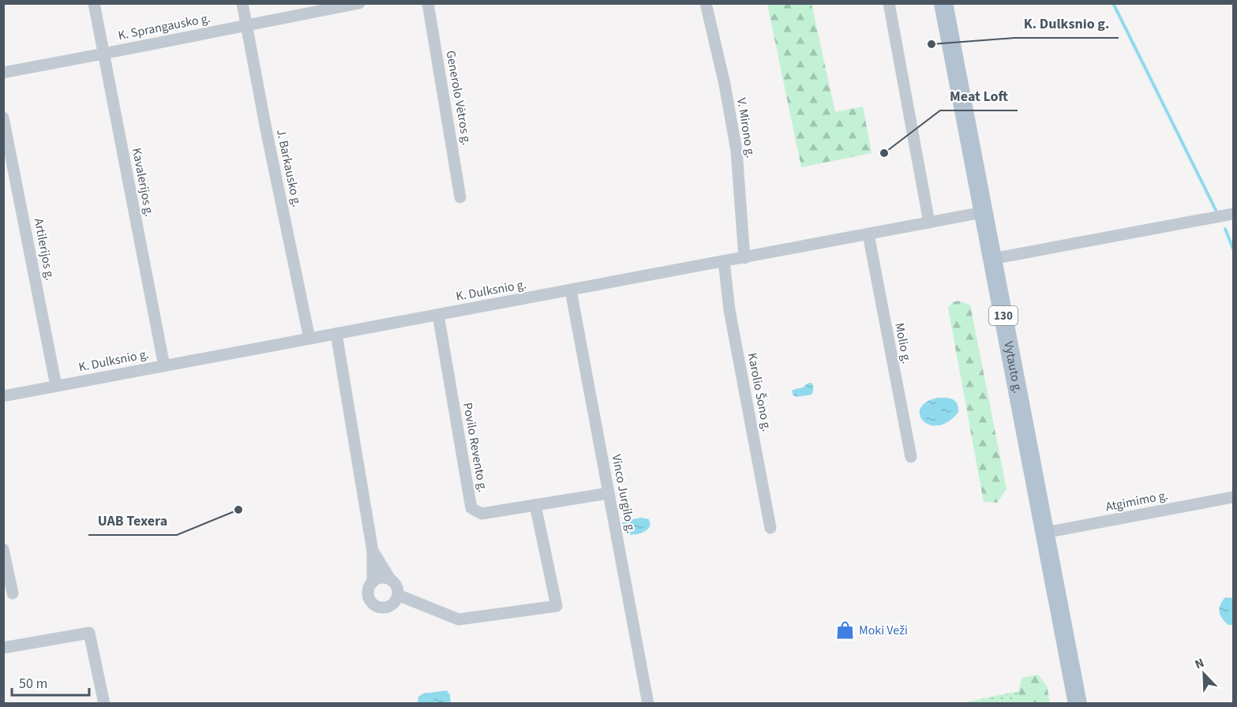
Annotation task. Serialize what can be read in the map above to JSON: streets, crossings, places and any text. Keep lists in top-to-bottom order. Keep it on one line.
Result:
{"streets":{"main road":["130","Vytauto g."],"street":["K. Sprangausko g.","Generolo Vėtros g.","V. Mirono g.","J. Barkausko g.","Kavalerijos g.","Artilerijos g.","K. Dulksnio g.","Molio g.","Karolio Šono g.","Povilo Revento g.","Vinco Jurgilo g.","Atgimimo g."]},"crossings":[["K. Sprangausko g.","J. Barkausko g."],["K. Sprangausko g.","Kavalerijos g."],["V. Mirono g.","K. Dulksnio g."],["J. Barkausko g.","K. Dulksnio g."],["Kavalerijos g.","K. Dulksnio g."],["Artilerijos g.","K. Dulksnio g."],["K. Dulksnio g.","Molio g."],["K. Dulksnio g.","Vytauto g."],["K. Dulksnio g.","Karolio Šono g."],["K. Dulksnio g.","Povilo Revento g."],["K. Dulksnio g.","Vinco Jurgilo g."],["Vytauto g.","Atgimimo g."]],"places":{"other":["K. Dulksnio g.","Meat Loft","UAB Texera"],"shop":["Moki Veži"]},"scale_bar":"50 m","north":"top left"}
